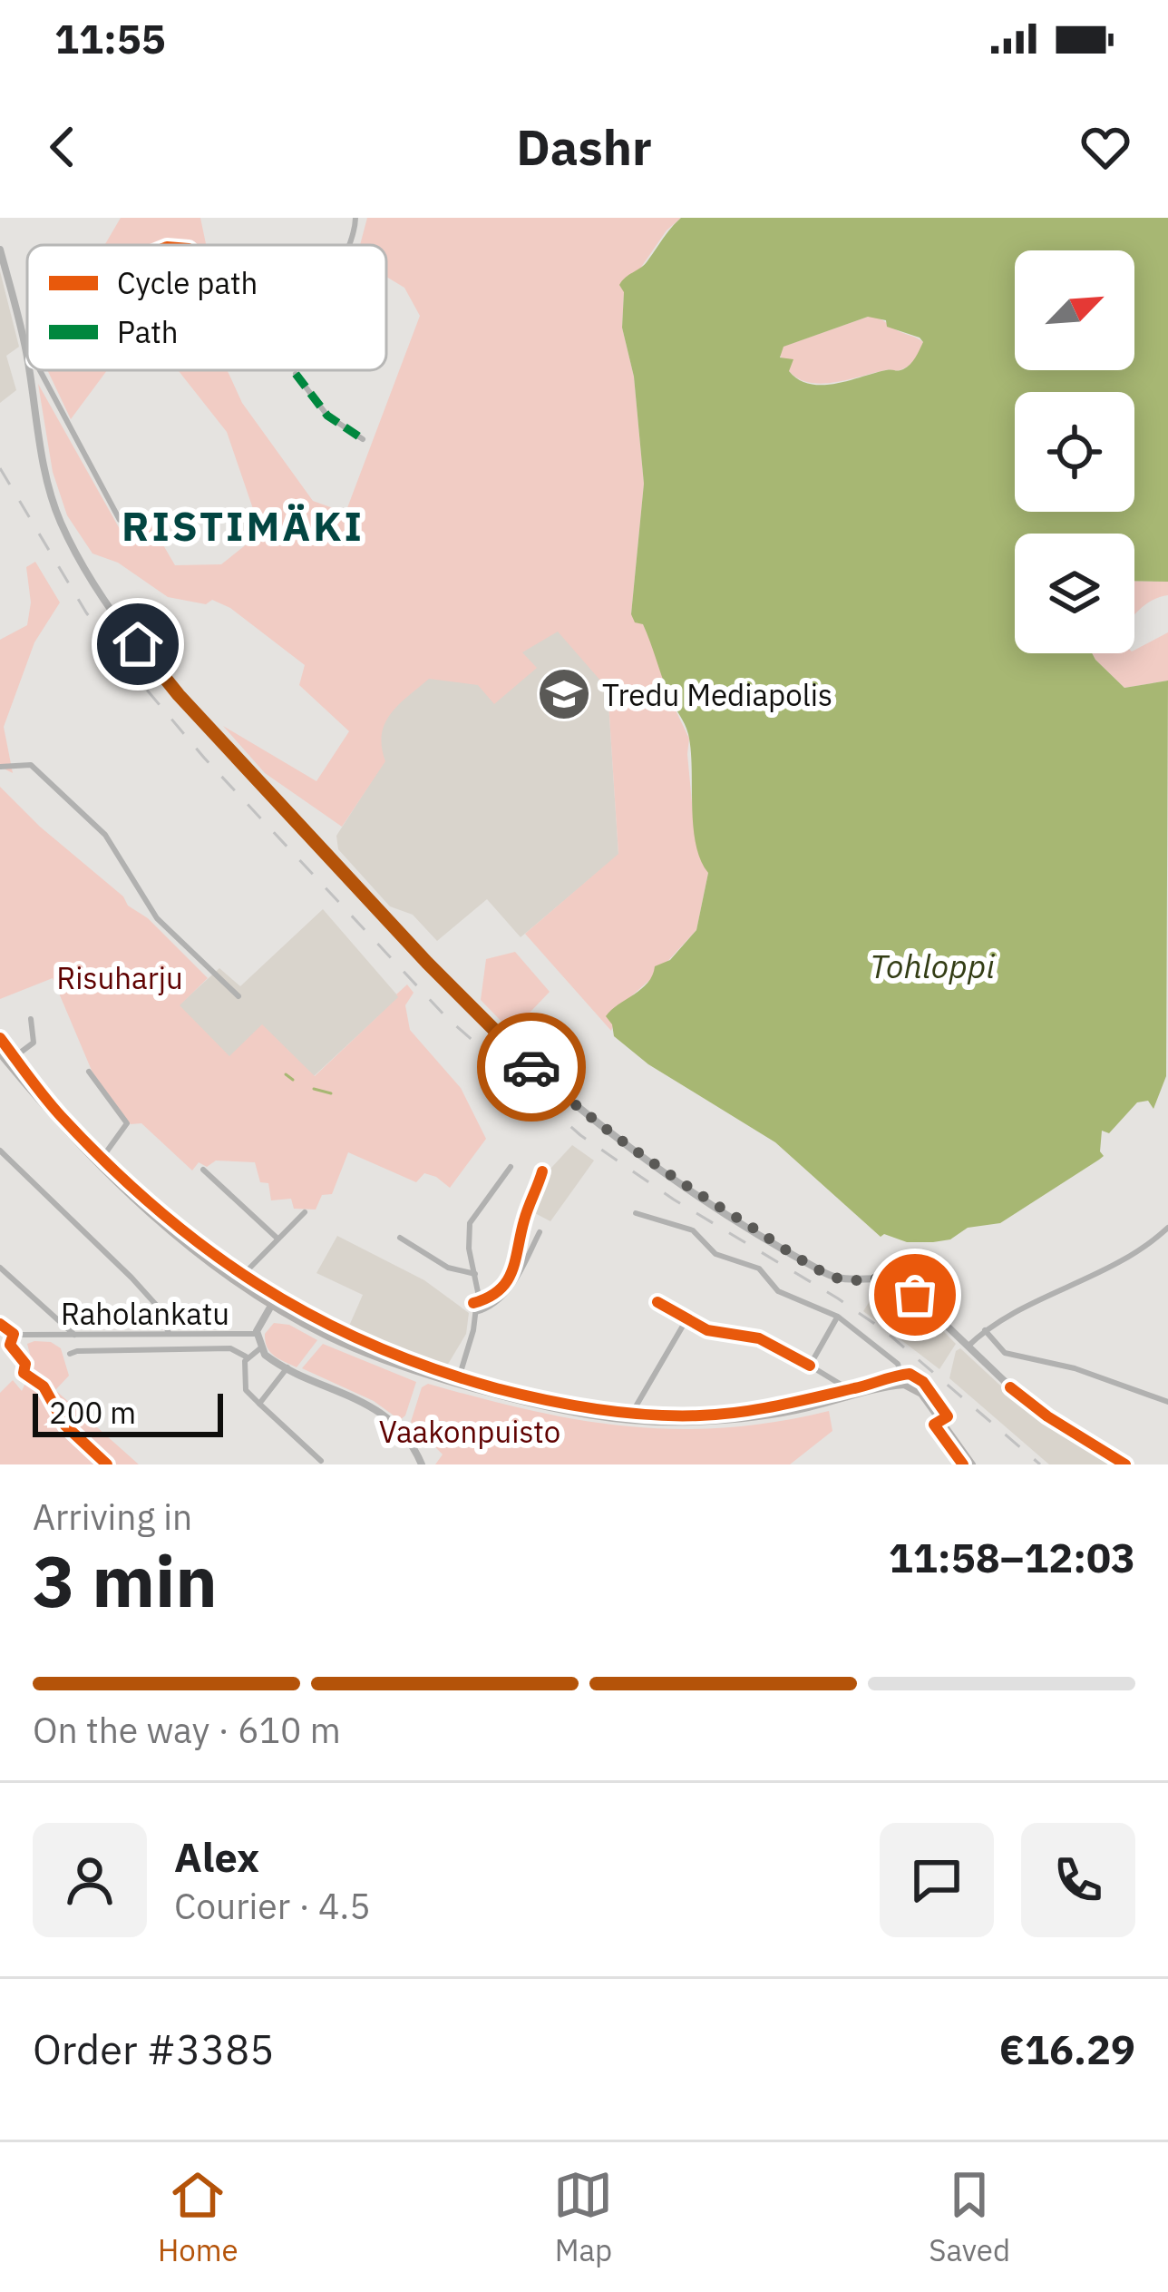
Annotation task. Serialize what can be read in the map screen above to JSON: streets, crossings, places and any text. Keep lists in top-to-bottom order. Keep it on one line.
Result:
{"streets":{"street":["Raholankatu"]},"districts":["RISTIMÄKI"],"water":["Tohloppi"],"parks":["Risuharju","Vaakonpuisto"],"places":{"school or university":["Tredu Mediapolis"]},"legend":["Cycle path","Path"],"scale_bar":"200 m","north":"top right","page":{"status":"11:55","header":"Dashr","scale":"200 m","heading":["3 min","Arriving in","11:58–12:03"],"panel":["Alex","Courier · 4.5","Order #3385","€16.29"],"bar":"On the way · 610 m","tabs":["Home","Map","Saved"]}}
